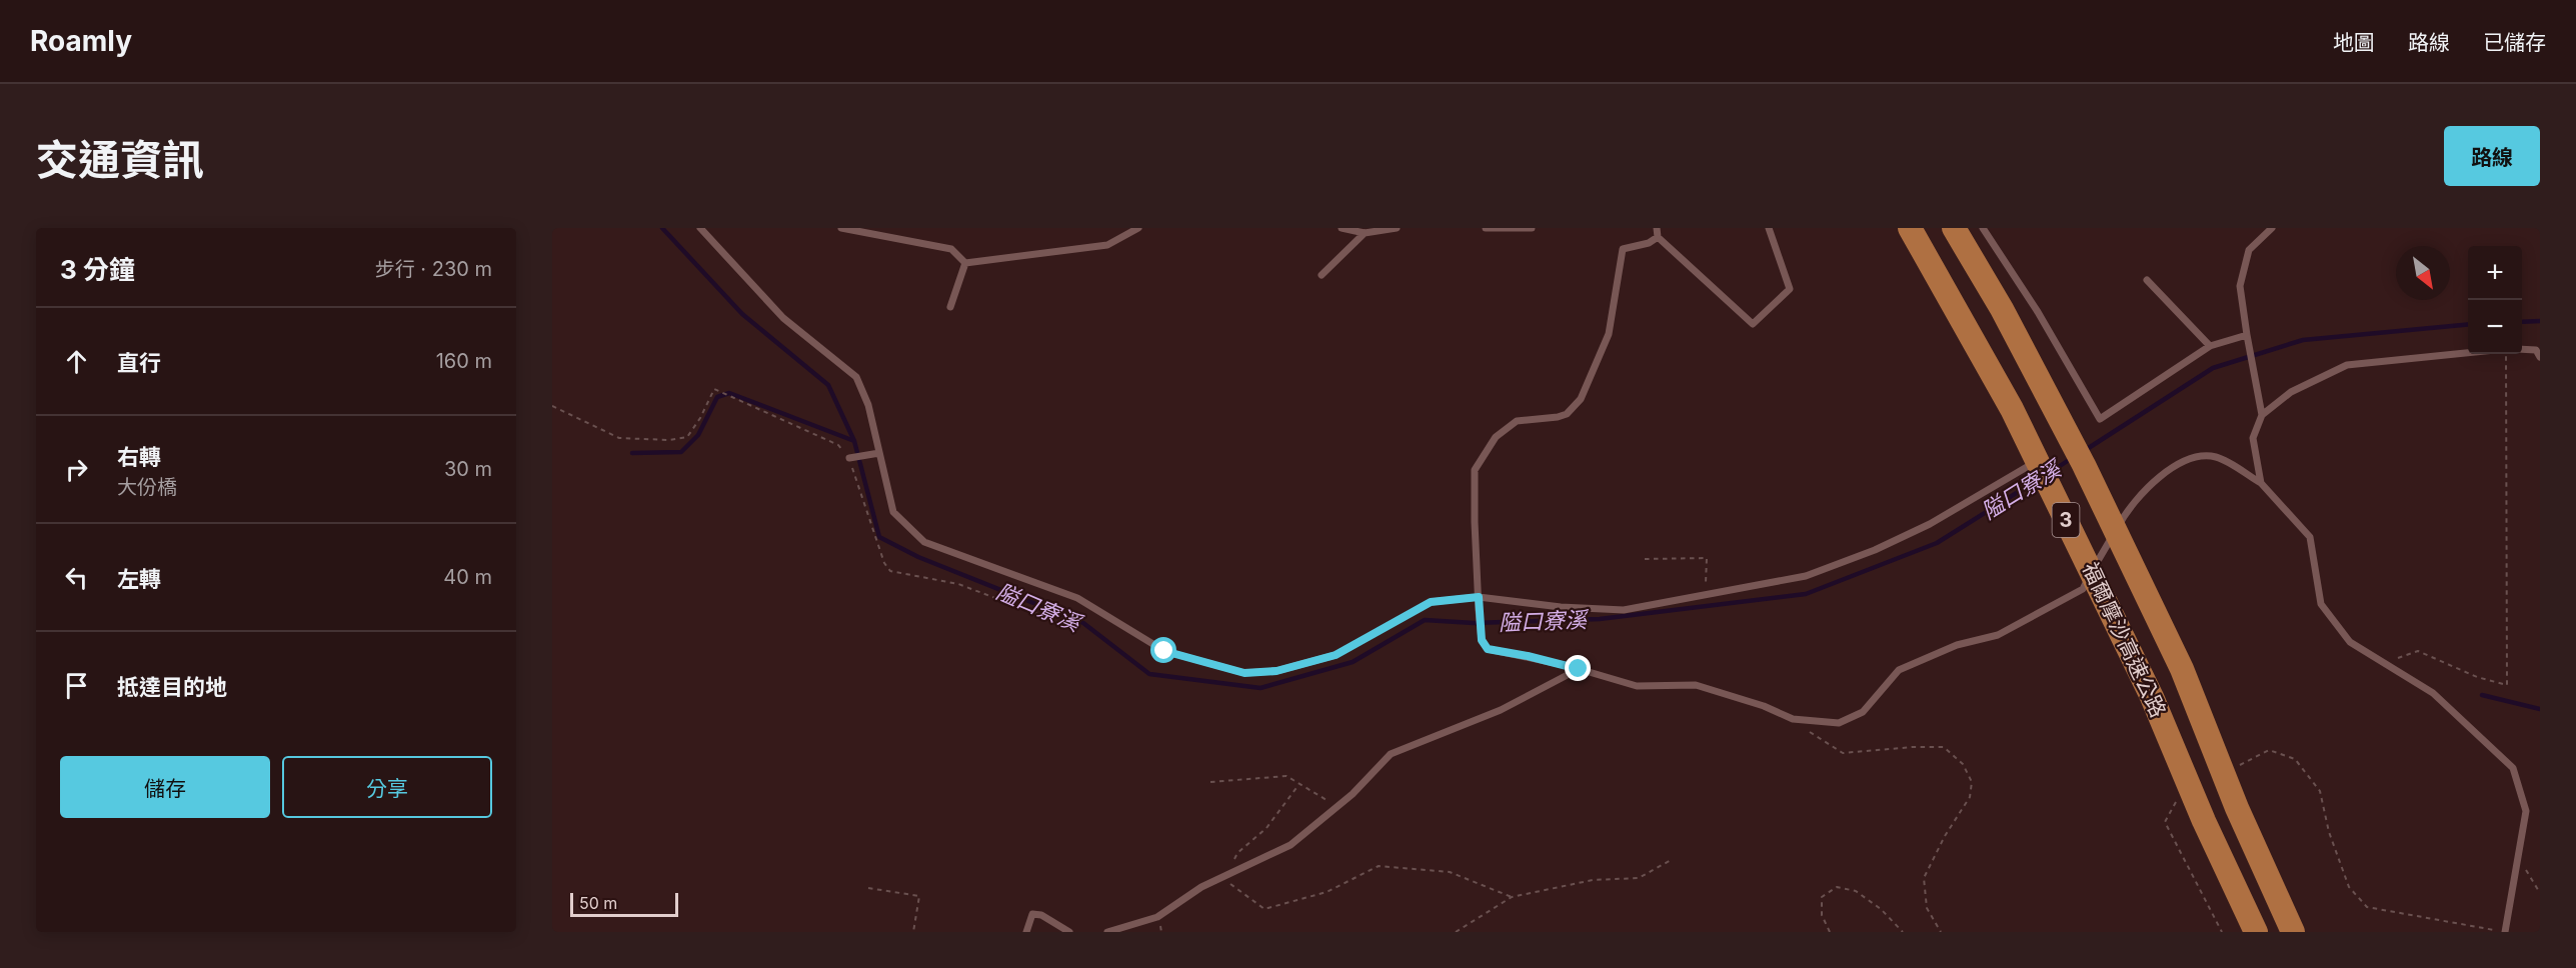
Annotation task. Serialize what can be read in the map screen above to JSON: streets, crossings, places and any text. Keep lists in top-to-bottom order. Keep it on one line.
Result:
{"streets":{"highway":["3","福爾摩沙高速公路"]},"water":["隘口寮溪"],"scale_bar":"50 m","north":"bottom right","page":{"header":"Roamly","nav":["地圖","路線","已儲存"],"title":"交通資訊","buttons":["路線",["儲存","分享"]],"heading":["3 分鐘","步行 · 230 m"],"map_buttons":["+","−"],"list":[["直行","160 m"],["右轉","大份橋","30 m"],["左轉","40 m"],"抵達目的地"],"scale":"50 m"}}
